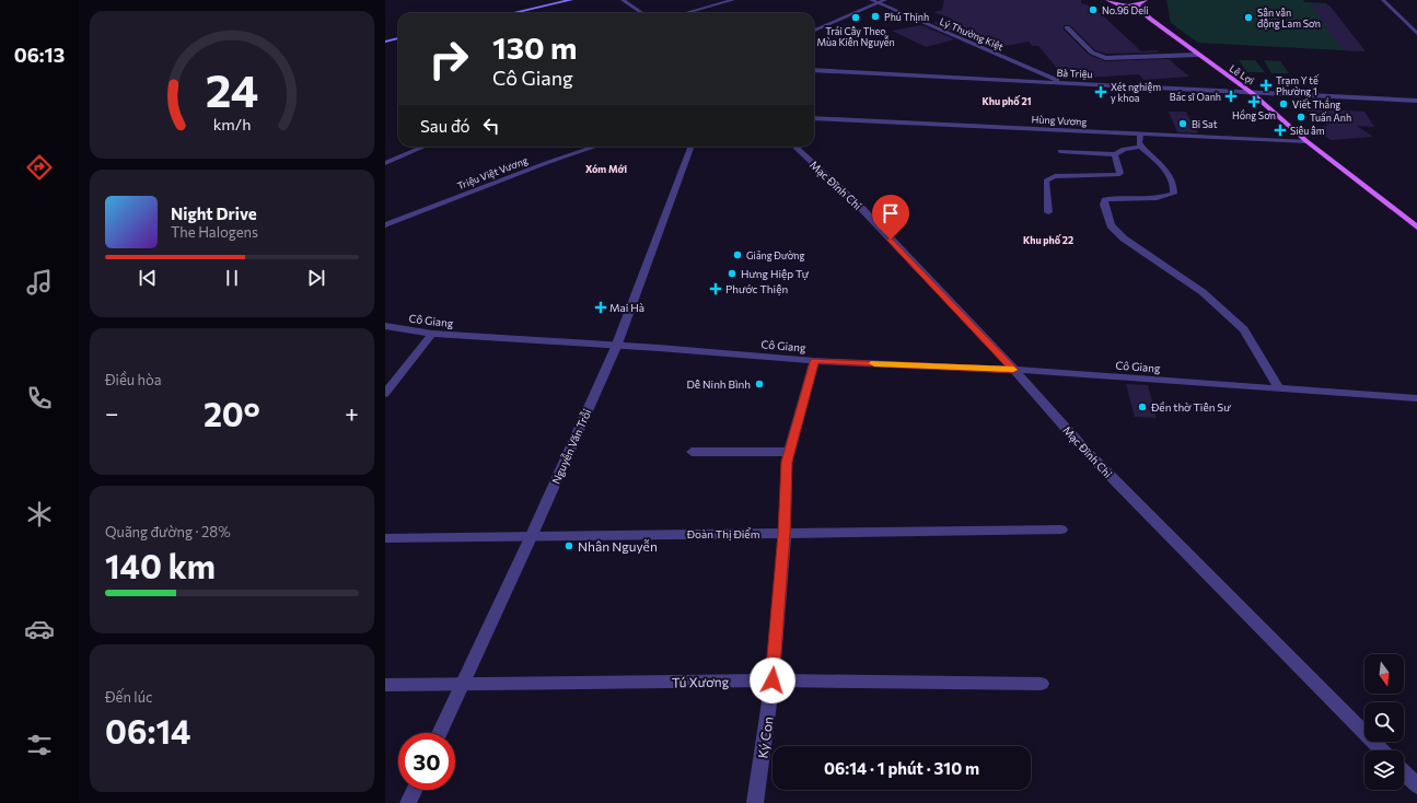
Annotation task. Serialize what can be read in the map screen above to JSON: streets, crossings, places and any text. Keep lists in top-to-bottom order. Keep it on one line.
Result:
{"streets":{"main road":["Lê Lợi"],"street":["Lý Thường Kiệt","Bà Triệu","Hùng Vương","Triệu Việt Vương","Mạc Đĩnh Chi","Cô Giang","Nguyễn Văn Trỗi","Đoàn Thị Điểm","Tú Xương","Ký Con"]},"crossings":[["Lý Thường Kiệt","Bà Triệu"],["Bà Triệu","Lê Lợi"],["Lê Lợi","Hùng Vương"],["Mạc Đĩnh Chi","Cô Giang"],["Cô Giang","Nguyễn Văn Trỗi"],["Cô Giang","Ký Con"],["Nguyễn Văn Trỗi","Đoàn Thị Điểm"],["Nguyễn Văn Trỗi","Tú Xương"],["Đoàn Thị Điểm","Ký Con"],["Tú Xương","Ký Con"]],"districts":["Khu phố 21","Xóm Mới","Khu phố 22"],"places":{"other":["No.96 Deli","Phú Thịnh","Trái Cây Theo Mùa Kiên Nguyễn","Sân vận động Lam Sơn","Viết Thắng","Tuấn Anh","Bi Sat","Giảng Đường","Hưng Hiệp Tự","Dê Ninh Bình","Đền thờ Tiên Sư","Nhân Nguyễn"],"health":["Trạm Y tế Phường 1","Xét nghiệm y khoa","Bác sĩ Oanh","Hồng Sơn","Siêu âm","Phước Thiện","Mai Hà"]},"north":"bottom","page":{"tabs":"06:13","turn":["130 m","Cô Giang"],"then":"Sau đó","song":["Night Drive","The Halogens"],"tile":["Điều hòa",["Quãng đường · 28%","140 km"],["Đến lúc","06:14"]],"heat":["−","20°","+"],"limit":"30","trip":"06:14 · 1 phút · 310 m","gauge":["24","km/h"]}}
